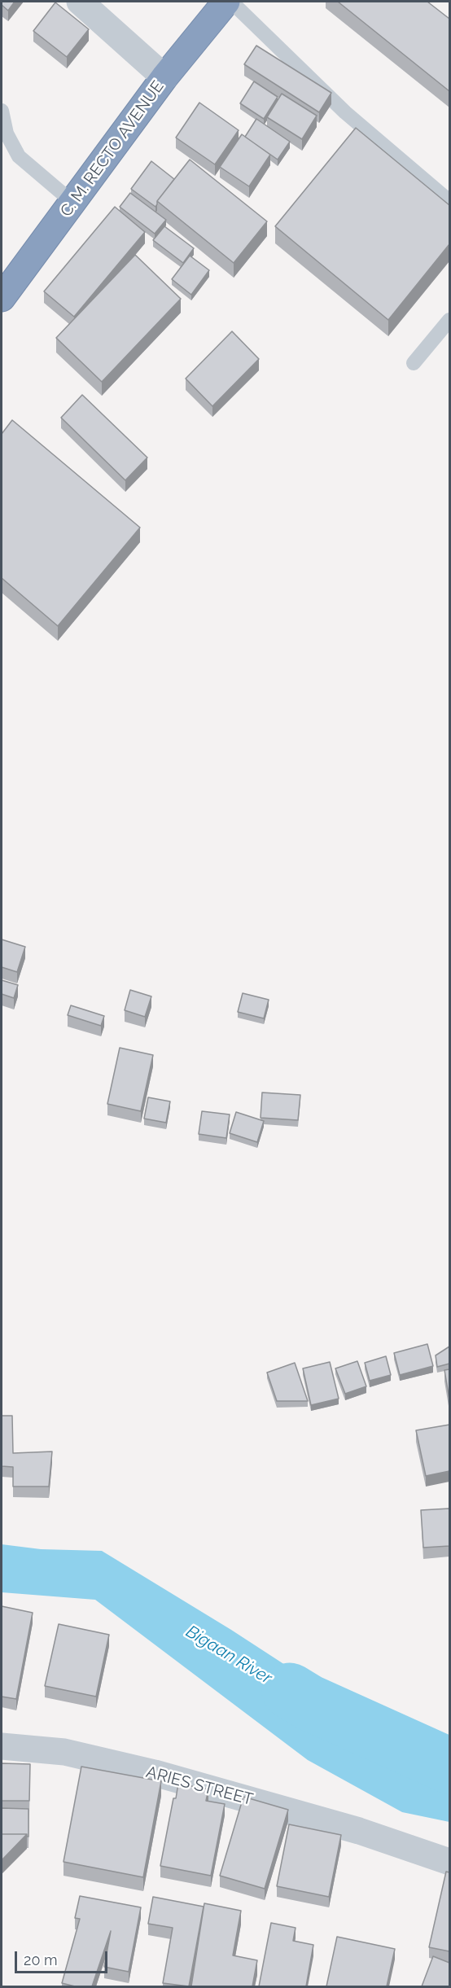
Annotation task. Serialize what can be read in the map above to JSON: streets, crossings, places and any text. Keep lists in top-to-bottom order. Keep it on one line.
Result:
{"streets":{"highway":["C. M. RECTO AVENUE"],"street":["ARIES STREET"]},"water":["Bigaan River"],"scale_bar":"20 m"}
